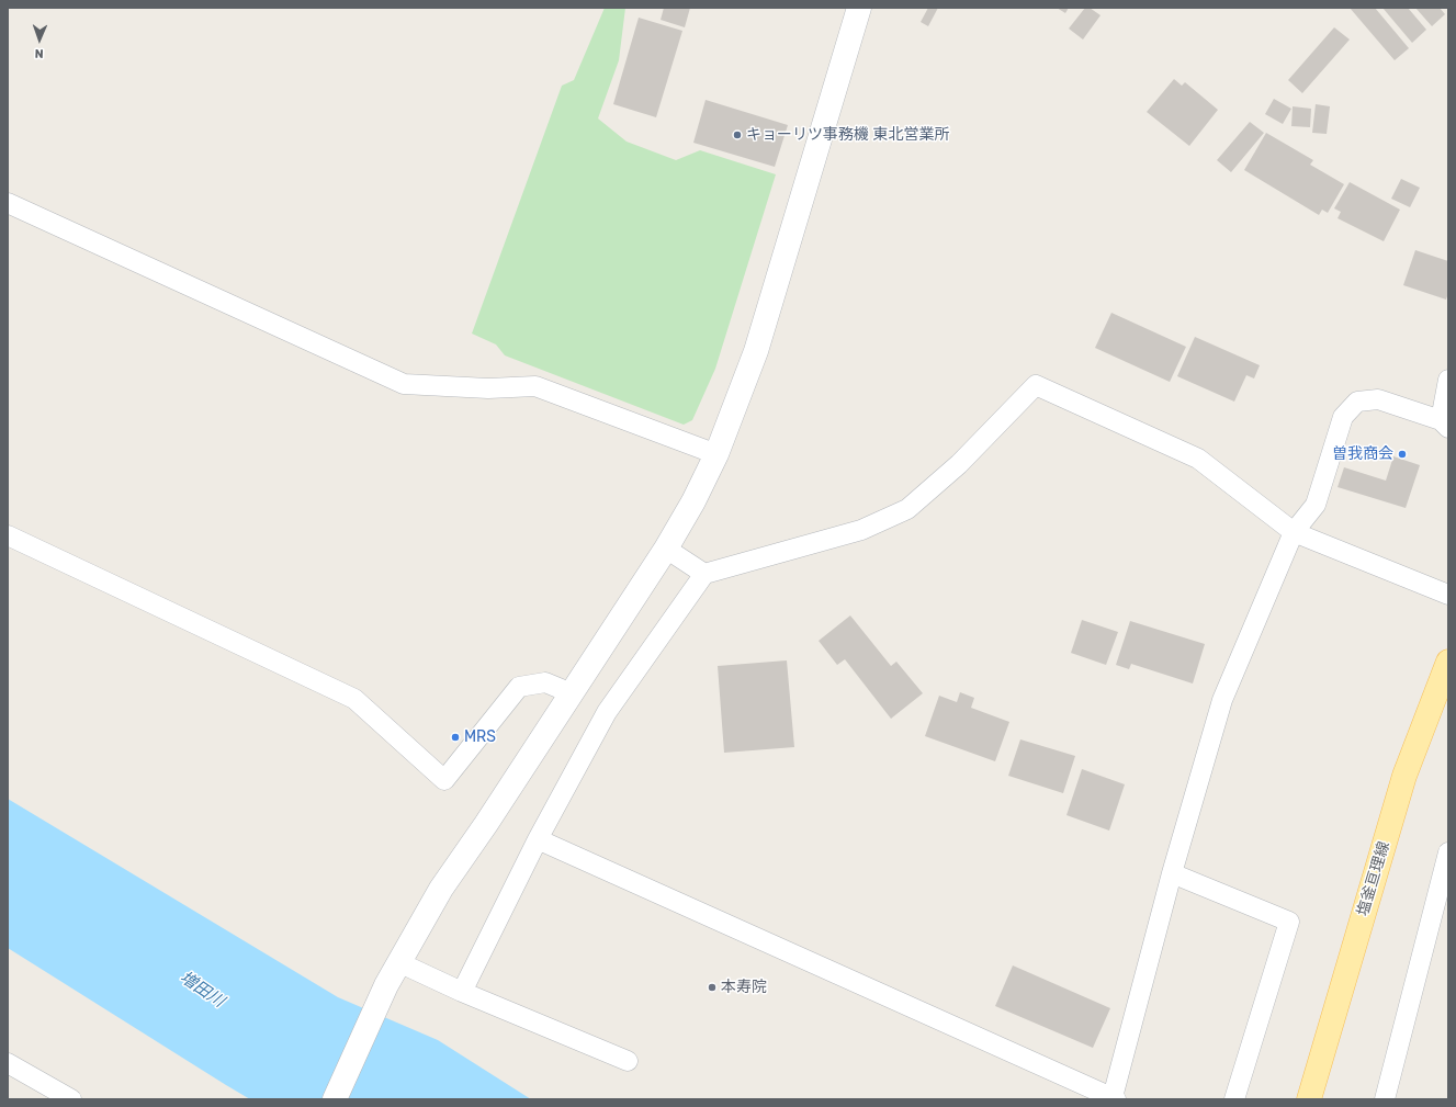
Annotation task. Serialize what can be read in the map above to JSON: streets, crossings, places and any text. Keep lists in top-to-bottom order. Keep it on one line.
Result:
{"streets":{"main road":["塩釜亘理線"]},"water":["増田川"],"places":["キョーリツ事務機 東北営業所","曽我商会","MRS","本寿院"],"north":"bottom"}
